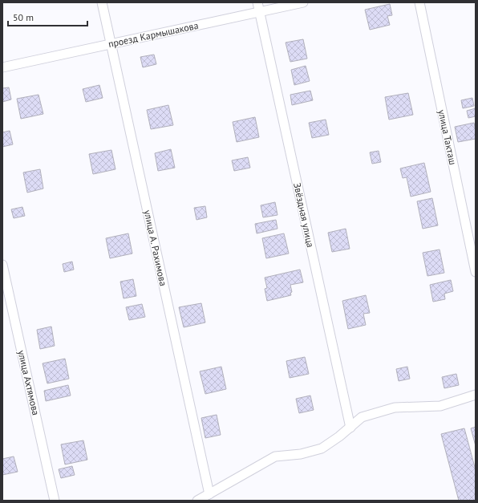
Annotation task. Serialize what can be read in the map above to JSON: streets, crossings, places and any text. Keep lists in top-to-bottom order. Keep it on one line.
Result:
{"streets":{"street":["проезд Кармышакова","улица Такташ","Звёздная улица","улица А. Рахимова","улица Ахтямова"]},"crossings":[["проезд Кармышакова","Звёздная улица"],["проезд Кармышакова","улица А. Рахимова"]],"scale_bar":"50 m"}
